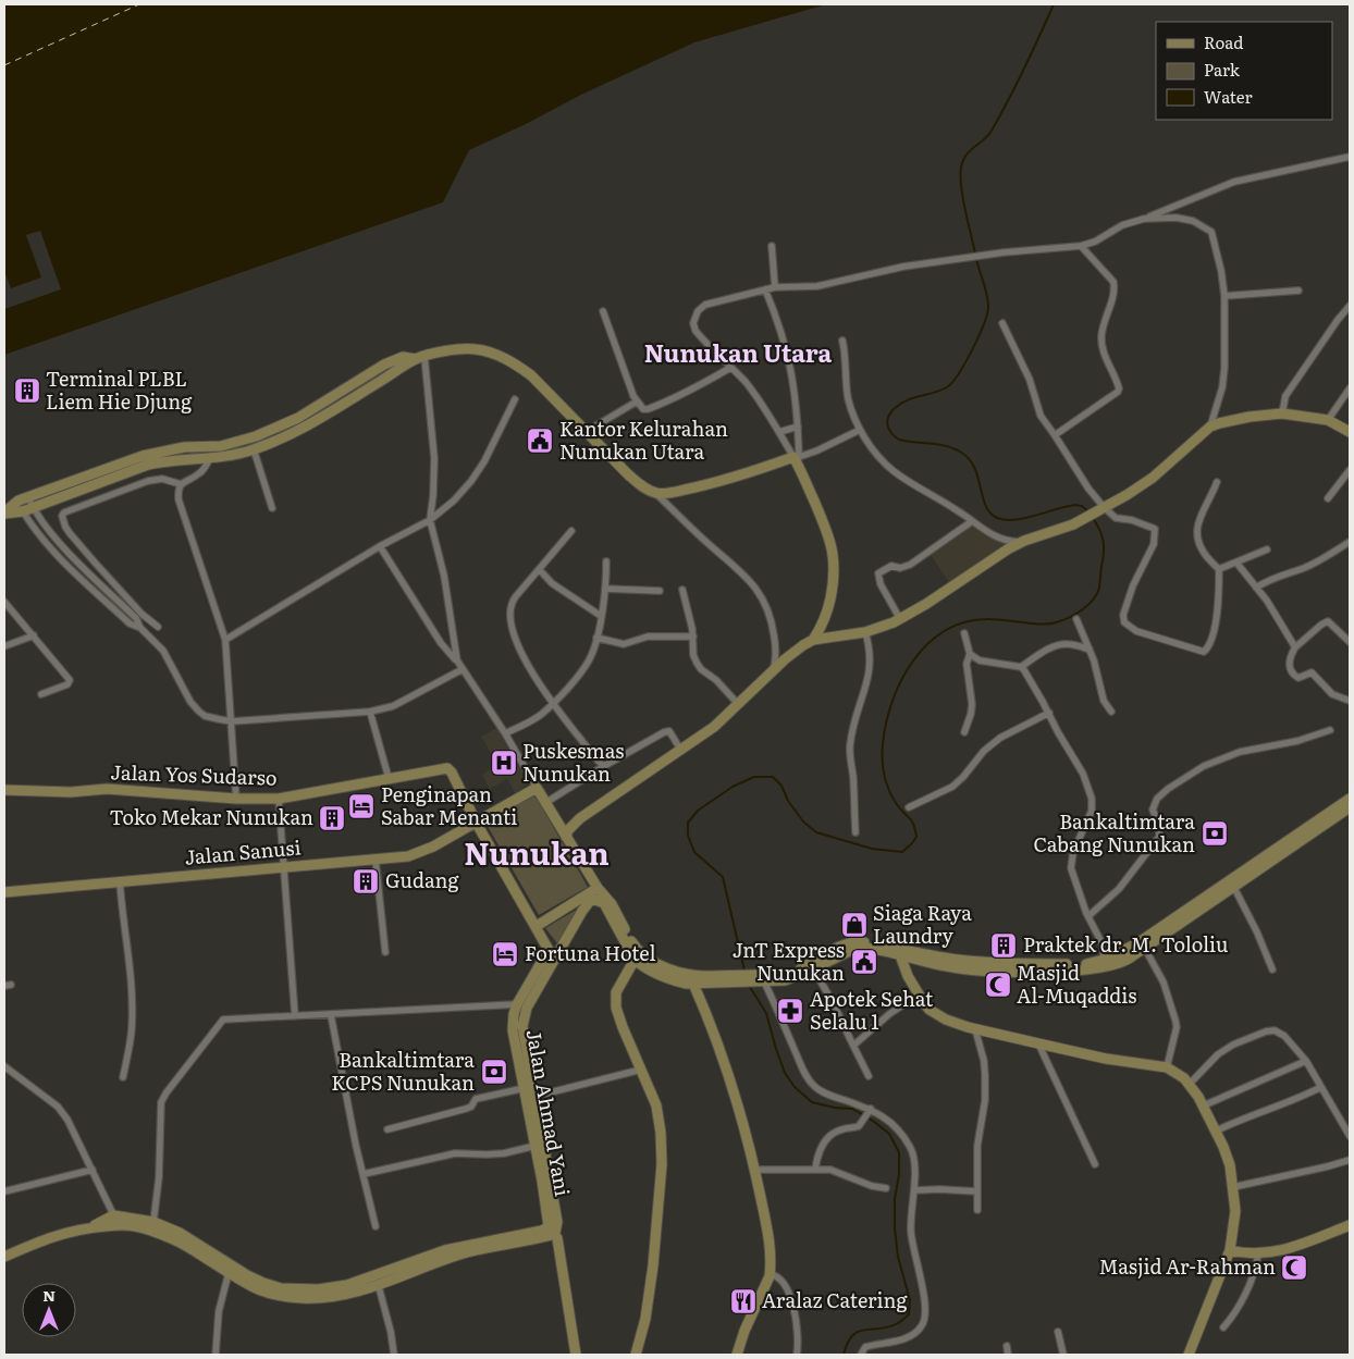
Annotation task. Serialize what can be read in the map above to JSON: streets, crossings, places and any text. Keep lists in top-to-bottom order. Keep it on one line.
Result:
{"streets":{"street":["Jalan Yos Sudarso","Jalan Sanusi","Jalan Ahmad Yani"]},"crossings":[["Jalan Yos Sudarso","Jalan Sanusi"]],"districts":["Nunukan Utara","Nunukan"],"places":{"building":["Terminal PLBL Liem Hie Djung","Toko Mekar Nunukan","Gudang","Praktek dr. M. Tololiu"],"public building":["Kantor Kelurahan Nunukan Utara","JnT Express Nunukan"],"hospital":["Puskesmas Nunukan"],"hotel":["Penginapan Sabar Menanti","Fortuna Hotel"],"bank":["Bankaltimtara Cabang Nunukan","Bankaltimtara KCPS Nunukan"],"shop":["Siaga Raya Laundry"],"mosque":["Masjid Al-Muqaddis","Masjid Ar-Rahman"],"pharmacy":["Apotek Sehat Selalu 1"],"restaurant":["Aralaz Catering"]},"legend":["Road","Park","Water"],"north":"top"}
